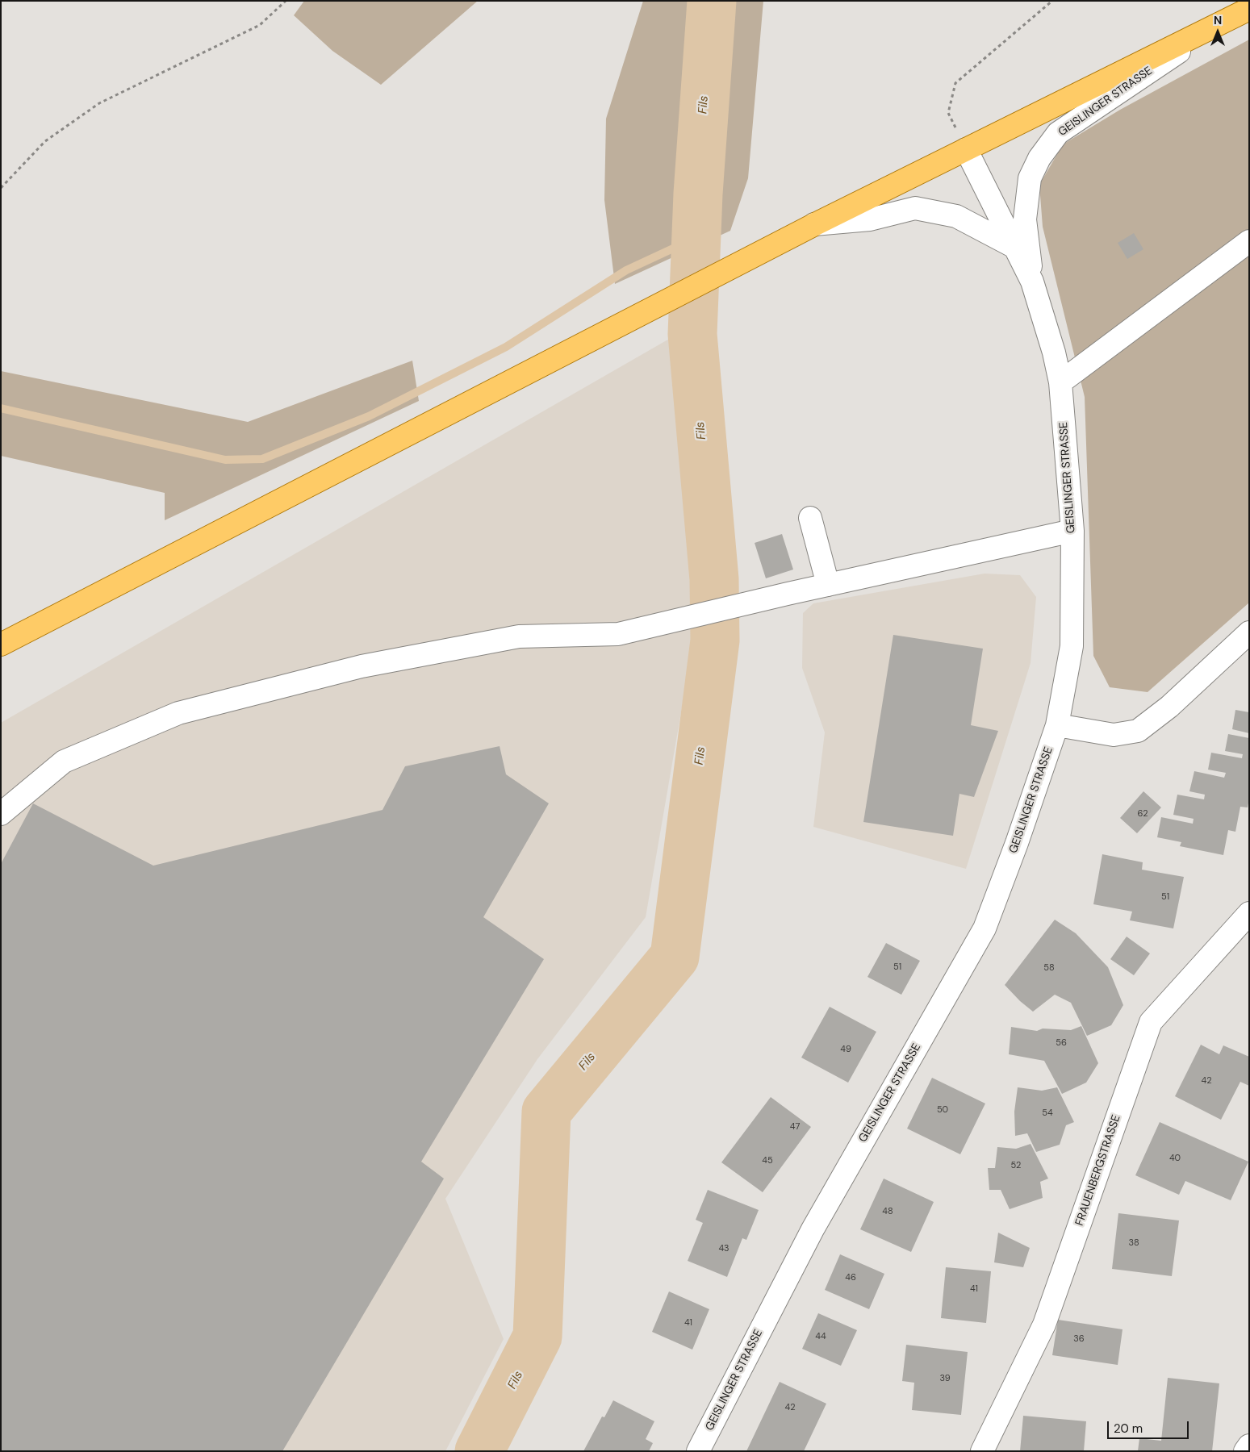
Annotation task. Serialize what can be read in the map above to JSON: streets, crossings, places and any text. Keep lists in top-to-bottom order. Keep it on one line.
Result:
{"streets":{"street":["GEISLINGER STRASSE","FRAUENBERGSTRASSE"]},"water":["Fils"],"house_numbers":["62","51","51","58","56","49","42","50","54","47","40","45","52","48","38","43","46","41","41","44","36","39","42"],"scale_bar":"20 m","north":"top"}
